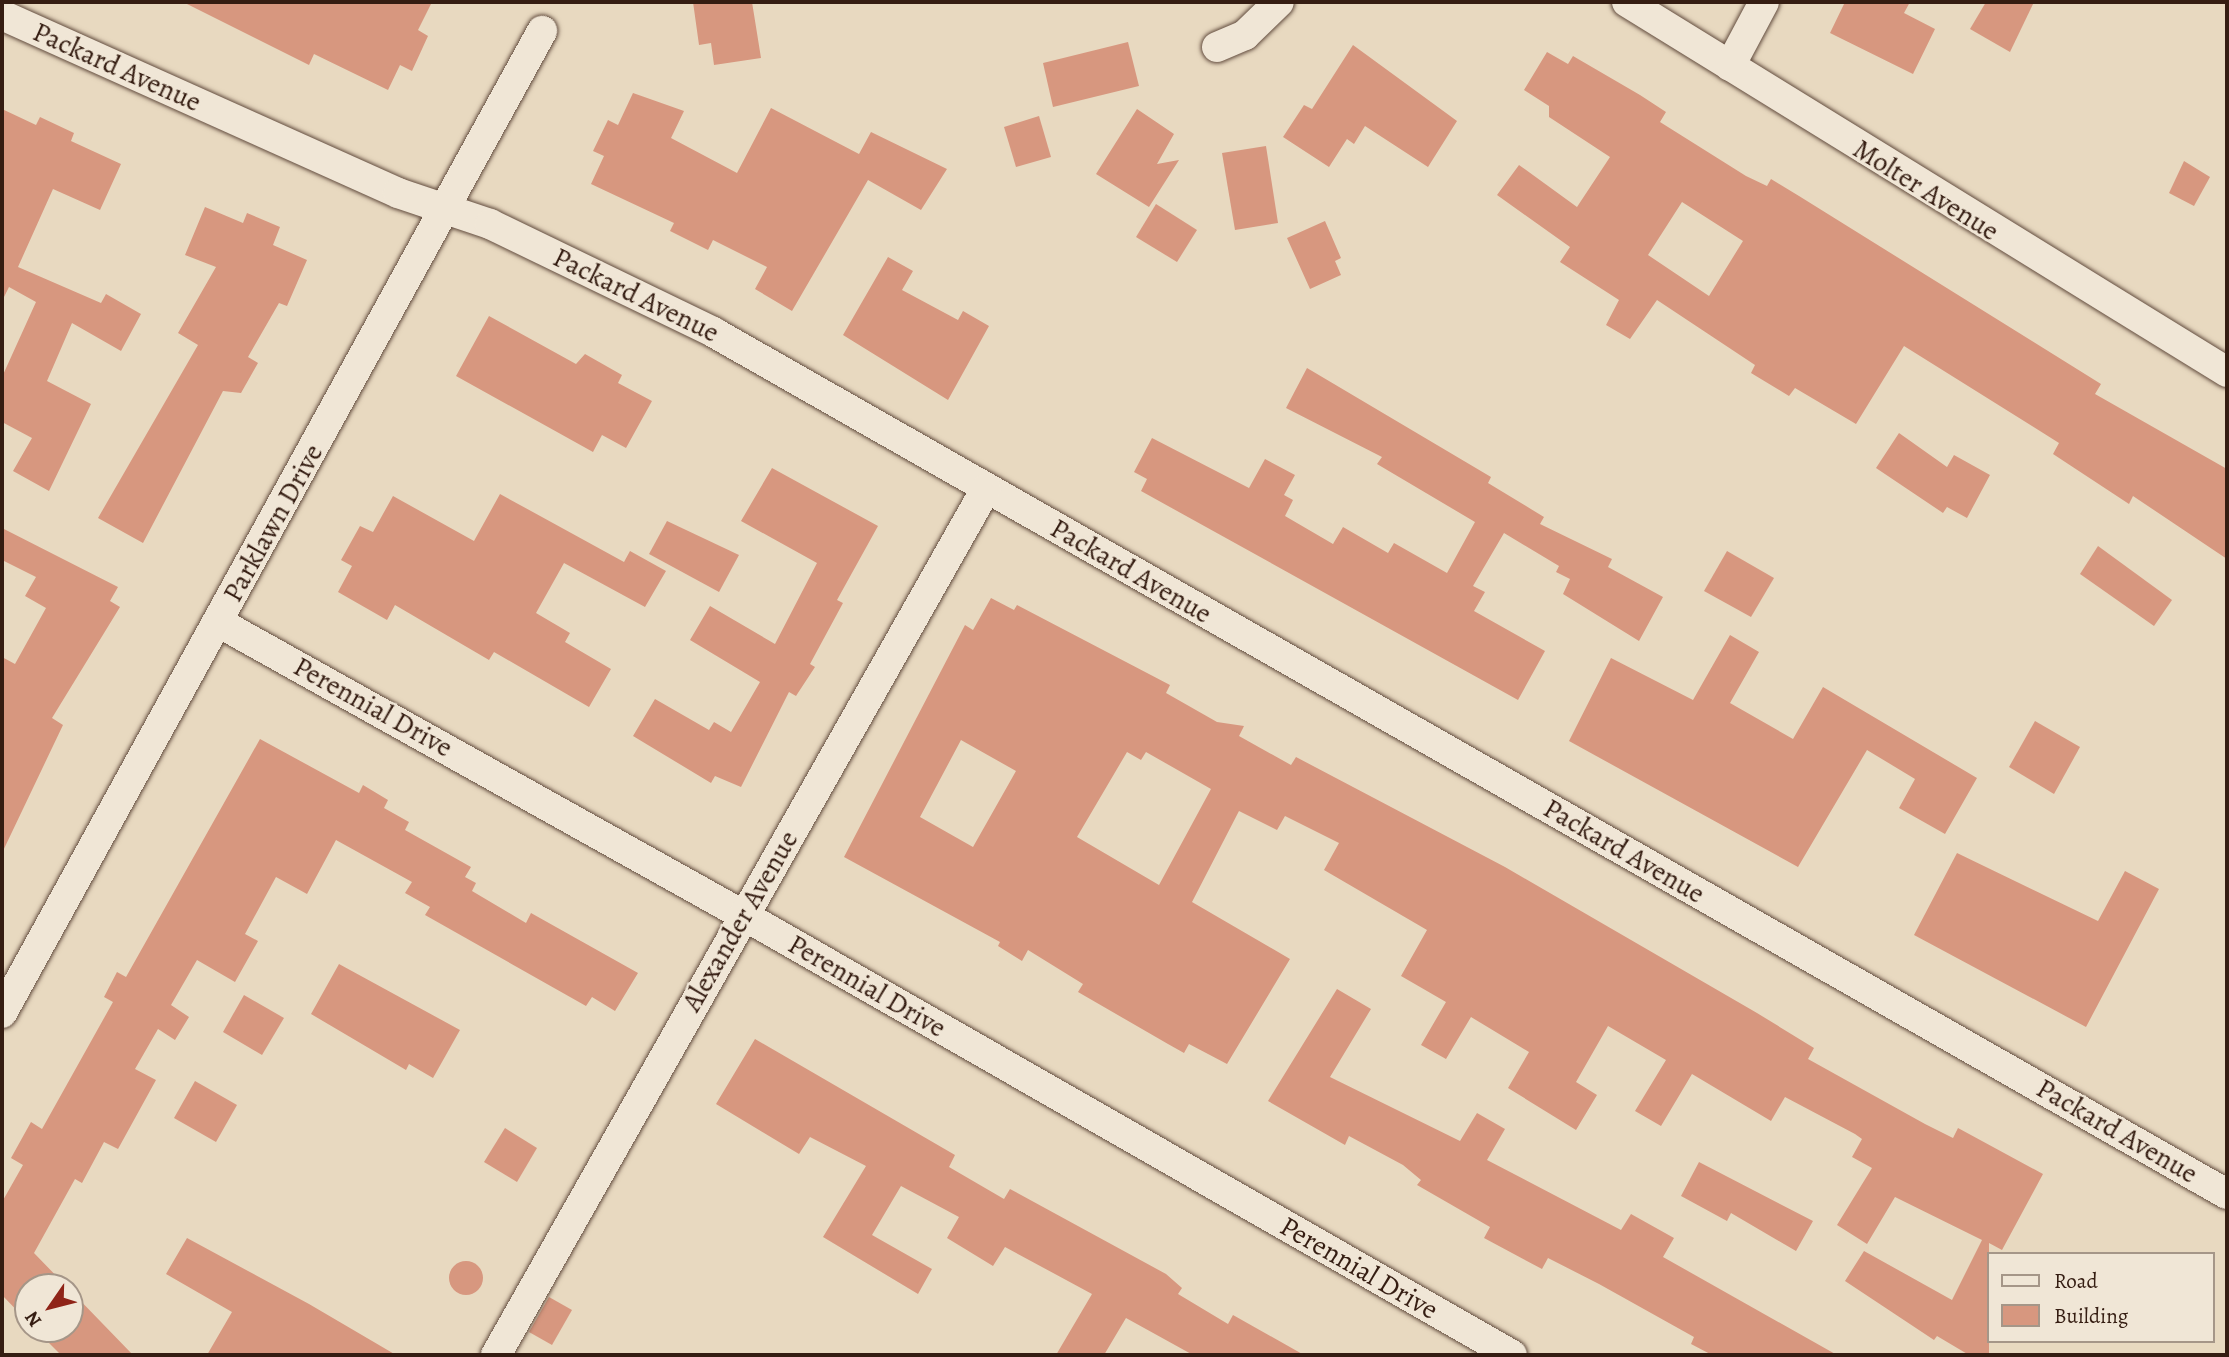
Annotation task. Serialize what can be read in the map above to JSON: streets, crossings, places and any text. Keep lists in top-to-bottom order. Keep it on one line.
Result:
{"streets":{"street":["Packard Avenue","Molter Avenue","Parklawn Drive","Perennial Drive","Alexander Avenue"]},"crossings":[["Packard Avenue","Parklawn Drive"],["Packard Avenue","Alexander Avenue"],["Parklawn Drive","Perennial Drive"],["Perennial Drive","Alexander Avenue"]],"legend":["Road","Building"],"north":"bottom left"}
